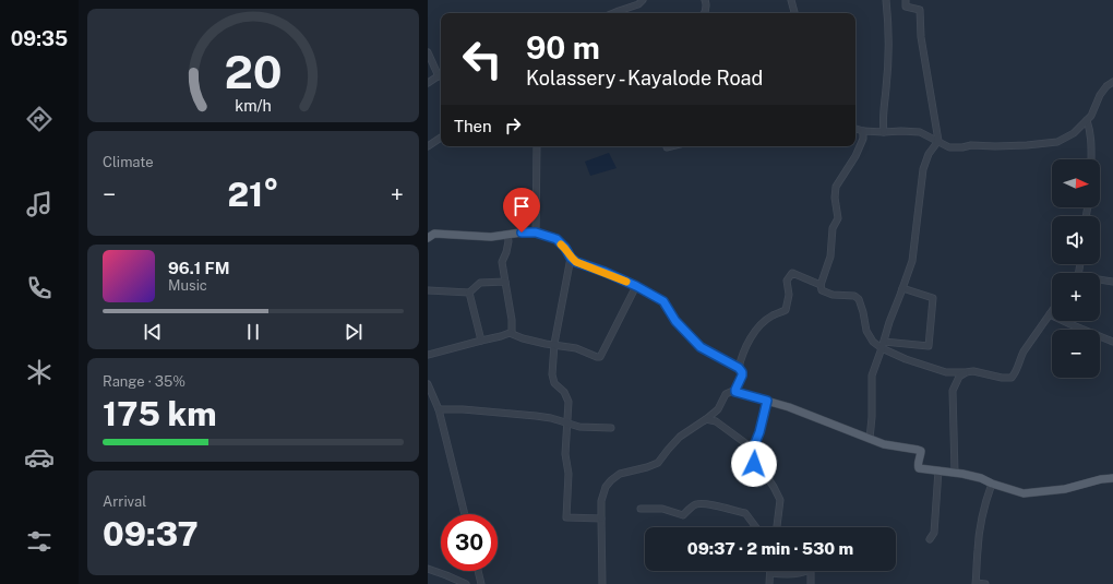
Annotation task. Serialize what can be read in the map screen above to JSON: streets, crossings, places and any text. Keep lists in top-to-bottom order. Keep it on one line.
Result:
{"north":"right","page":{"tabs":"09:35","turn":["90 m","Kolassery - Kayalode Road"],"then":"Then","tile":["Climate",["Range · 35%","175 km"],["Arrival","09:37"]],"map_buttons":["+","−"],"heat":["−","21°","+"],"song":["96.1 FM","Music"],"limit":"30","trip":"09:37 · 2 min · 530 m","gauge":["20","km/h"]}}
